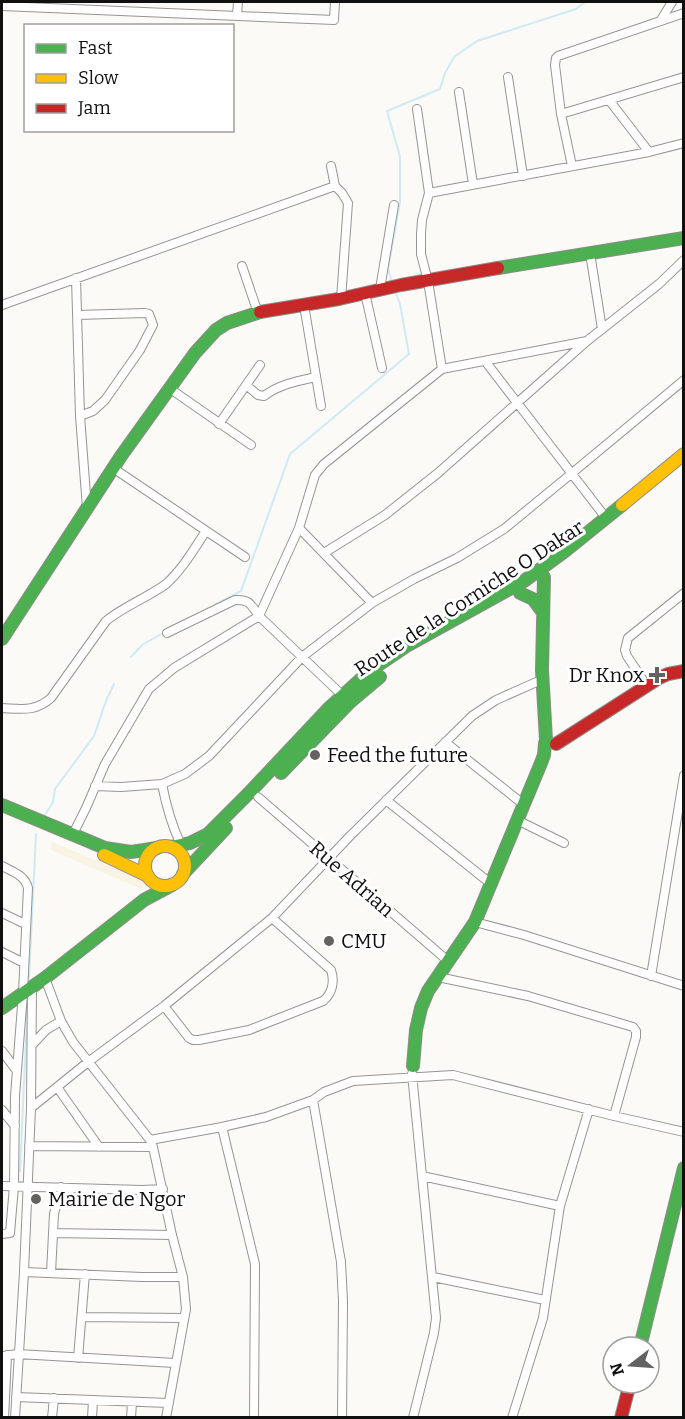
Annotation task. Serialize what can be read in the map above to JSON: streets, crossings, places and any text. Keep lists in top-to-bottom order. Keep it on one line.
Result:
{"streets":{"main road":["Route de la Corniche O Dakar"],"street":["Rue Adrian"]},"crossings":[["Route de la Corniche O Dakar","Rue Adrian"]],"places":{"health":["Dr Knox"],"other":["Feed the future","CMU","Mairie de Ngor"]},"legend":["Fast","Slow","Jam"],"north":"left"}
